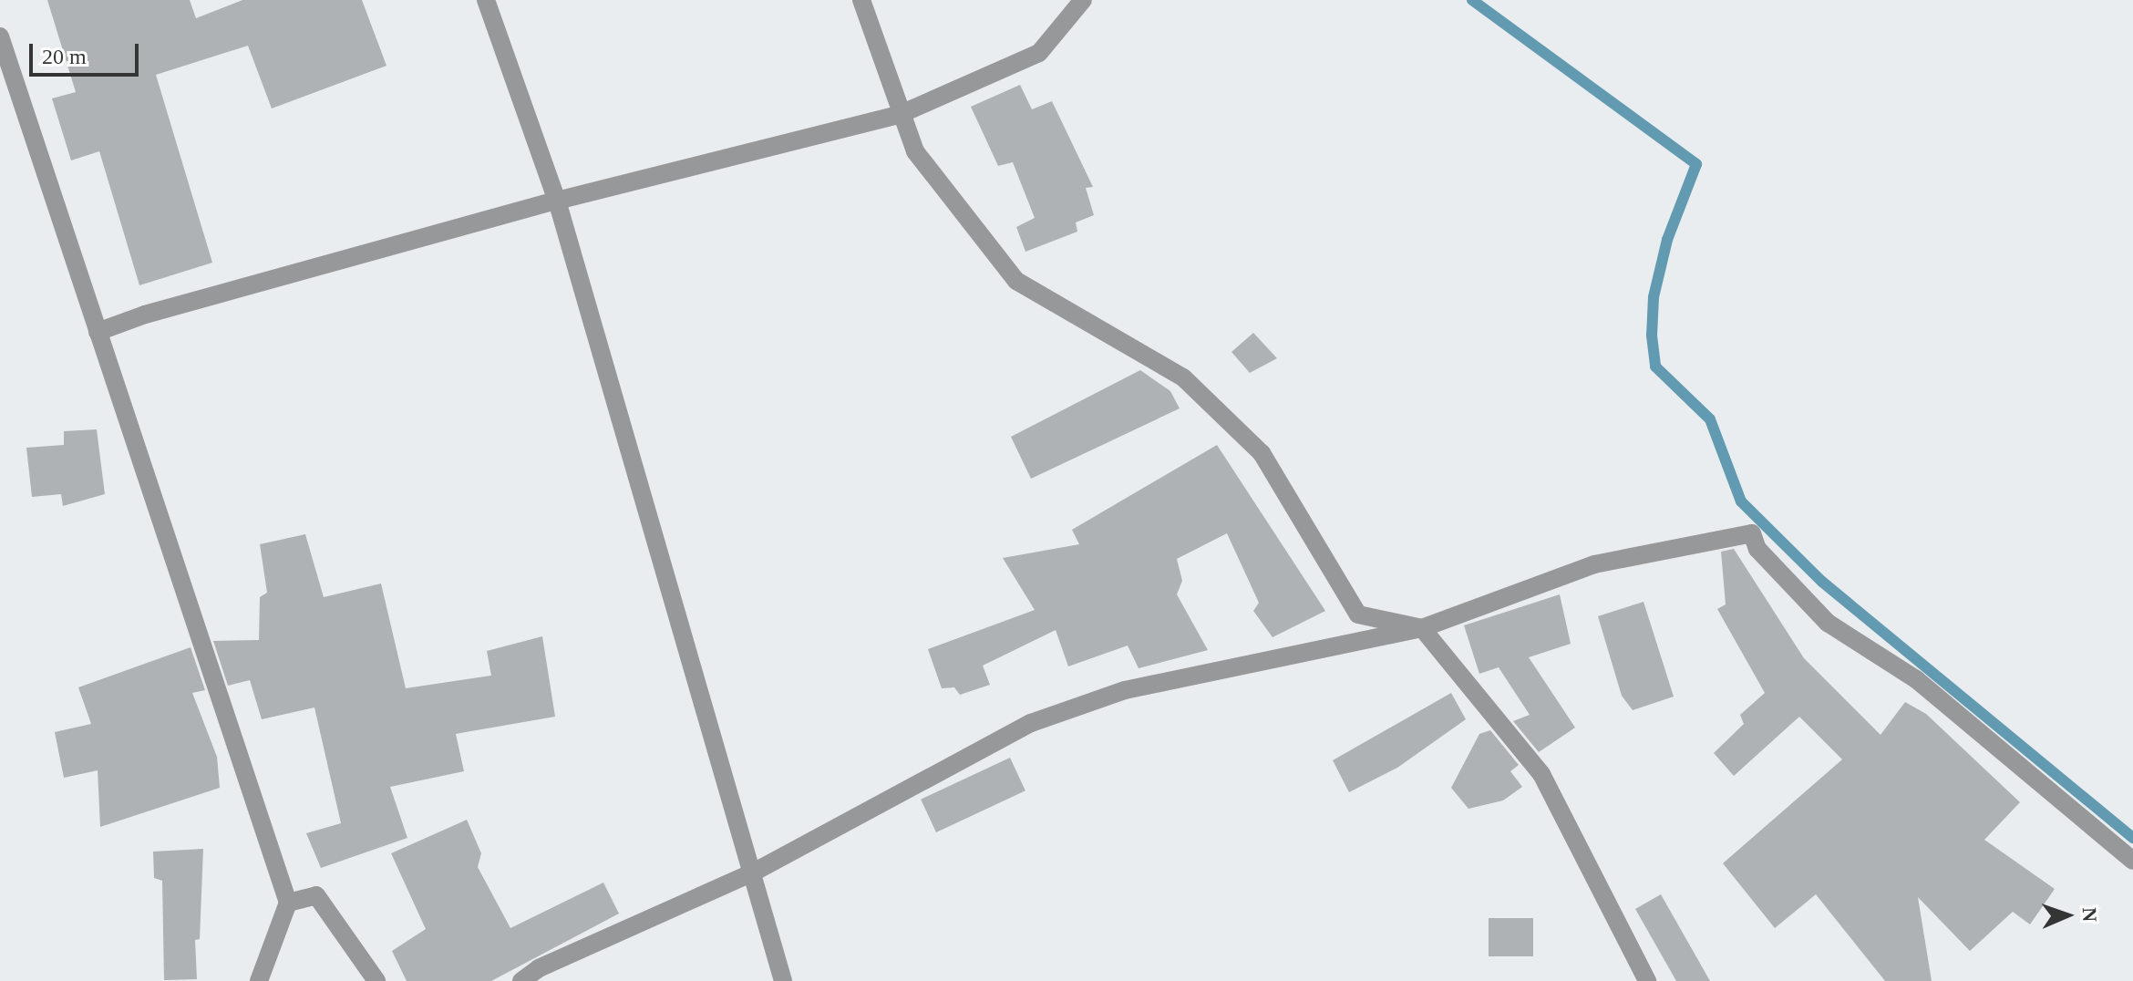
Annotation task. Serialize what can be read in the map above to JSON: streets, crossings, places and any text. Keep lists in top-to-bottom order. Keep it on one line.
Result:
{"scale_bar":"20 m","north":"right"}
